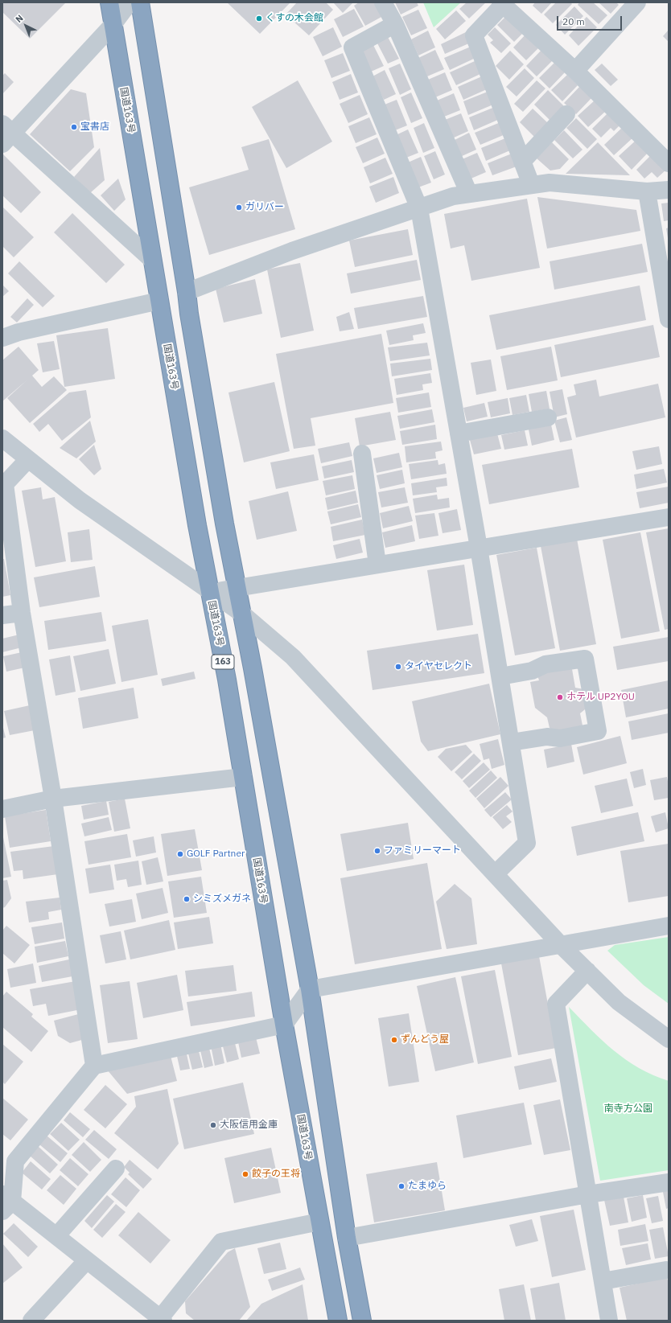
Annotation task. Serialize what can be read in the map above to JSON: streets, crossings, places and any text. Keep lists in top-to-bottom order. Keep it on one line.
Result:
{"streets":{"highway":["国道163号","163"]},"parks":["南寺方公園"],"places":["くすの木会館","宝書店","ガリバー","タイヤセレクト","ホテル UP2YOU","ファミリーマート","GOLF Partner","シミズメガネ","ずんどう屋","大阪信用金庫","餃子の王将","たまゆら"],"scale_bar":"20 m","north":"top left"}
